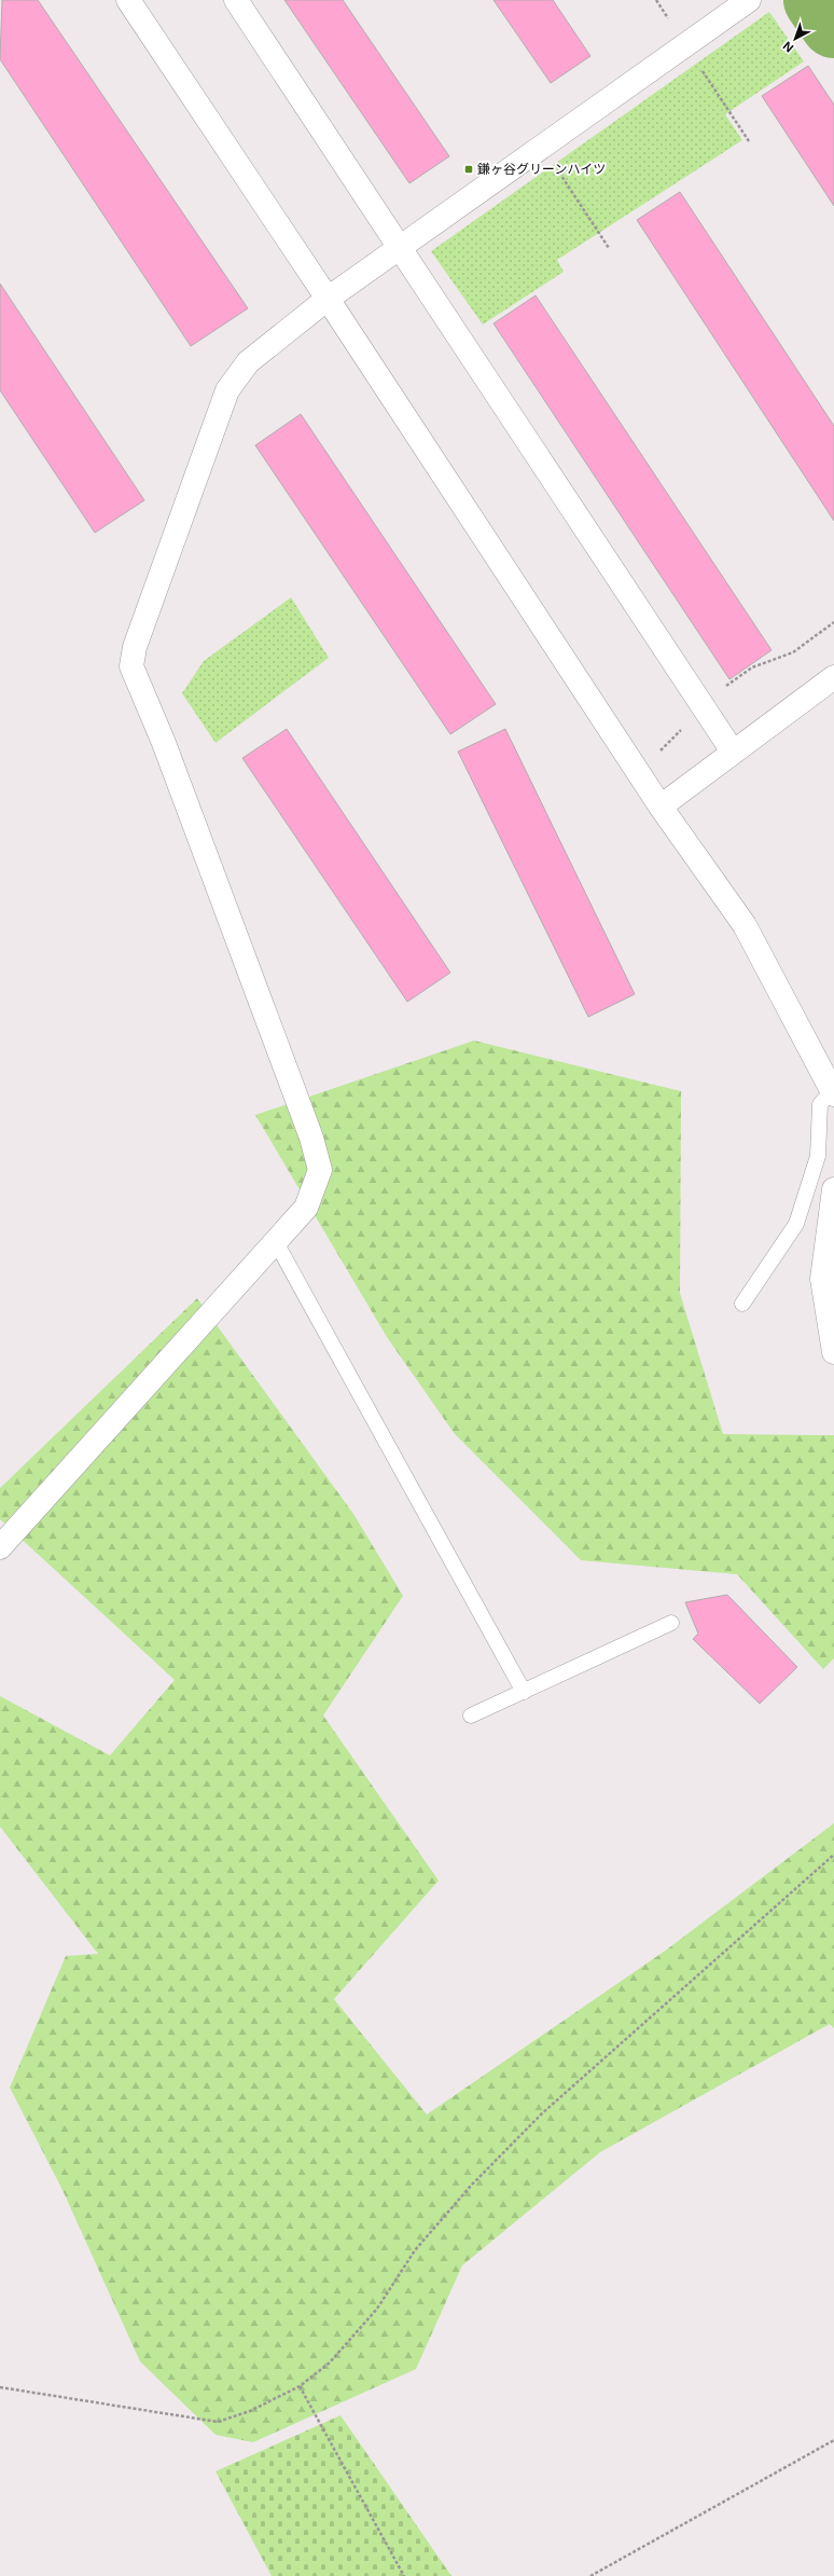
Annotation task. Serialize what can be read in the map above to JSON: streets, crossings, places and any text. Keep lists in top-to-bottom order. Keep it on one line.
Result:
{"places":{"transit":["鎌ヶ谷グリーンハイツ"]},"north":"bottom left"}
